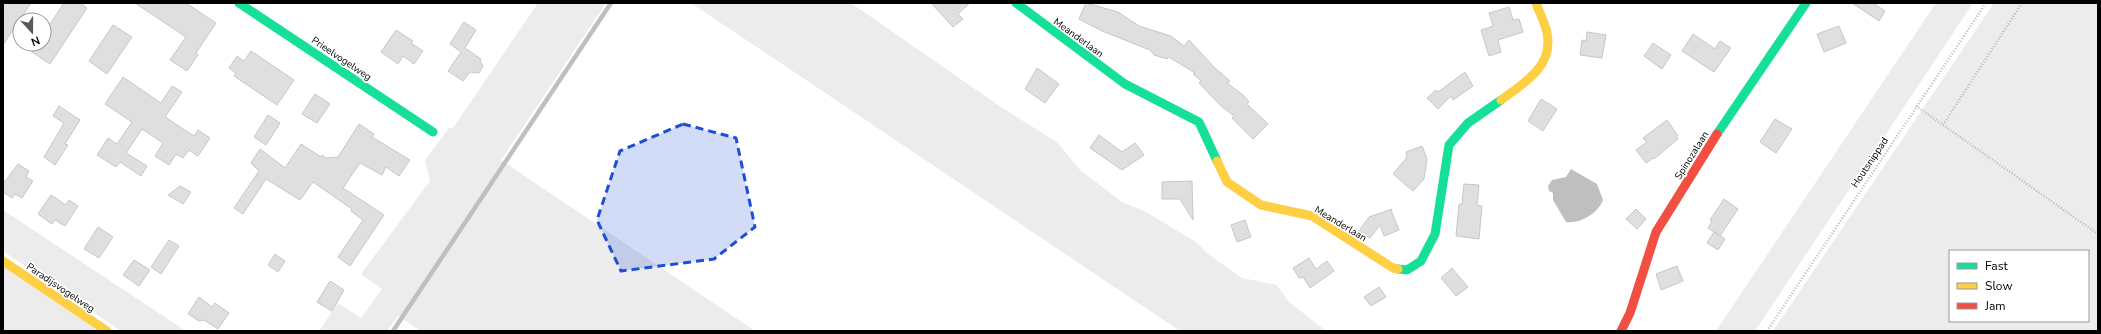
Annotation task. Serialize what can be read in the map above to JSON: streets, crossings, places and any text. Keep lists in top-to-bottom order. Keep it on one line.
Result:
{"streets":{"street":["Meanderlaan","Prieelvogelweg","Spinozalaan","Paradijsvogelweg"],"path":["Houtsnippad"]},"legend":["Fast","Slow","Jam"],"north":"bottom"}
